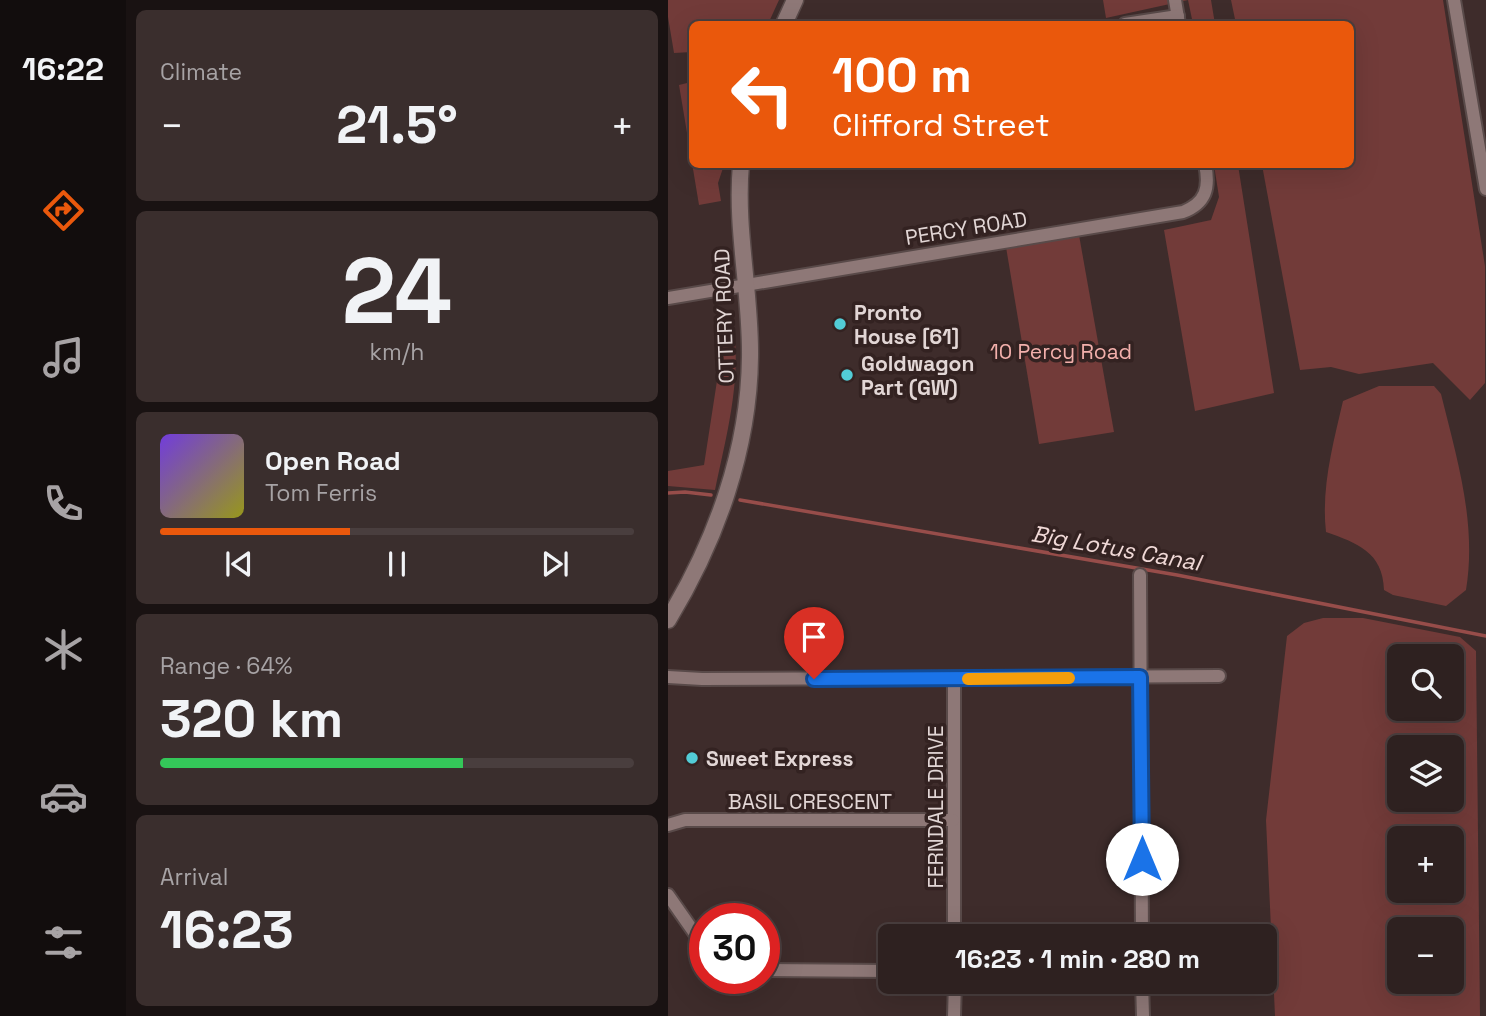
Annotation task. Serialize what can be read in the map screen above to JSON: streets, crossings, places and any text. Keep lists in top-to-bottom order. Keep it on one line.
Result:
{"streets":{"street":["PERCY ROAD","OTTERY ROAD","BASIL CRESCENT","FERNDALE DRIVE"]},"crossings":[["PERCY ROAD","OTTERY ROAD"],["BASIL CRESCENT","FERNDALE DRIVE"]],"water":["Big Lotus Canal"],"parks":["10 Percy Road"],"places":["Pronto House [61]","Goldwagon Part (GW)","Sweet Express"],"page":{"tabs":"16:22","tile":["Climate",["24","km/h"],["Range · 64%","320 km"],["Arrival","16:23"]],"turn":["100 m","Clifford Street"],"heat":["−","21.5°","+"],"song":["Open Road","Tom Ferris"],"map_buttons":["+","−"],"limit":"30","trip":"16:23 · 1 min · 280 m"}}
